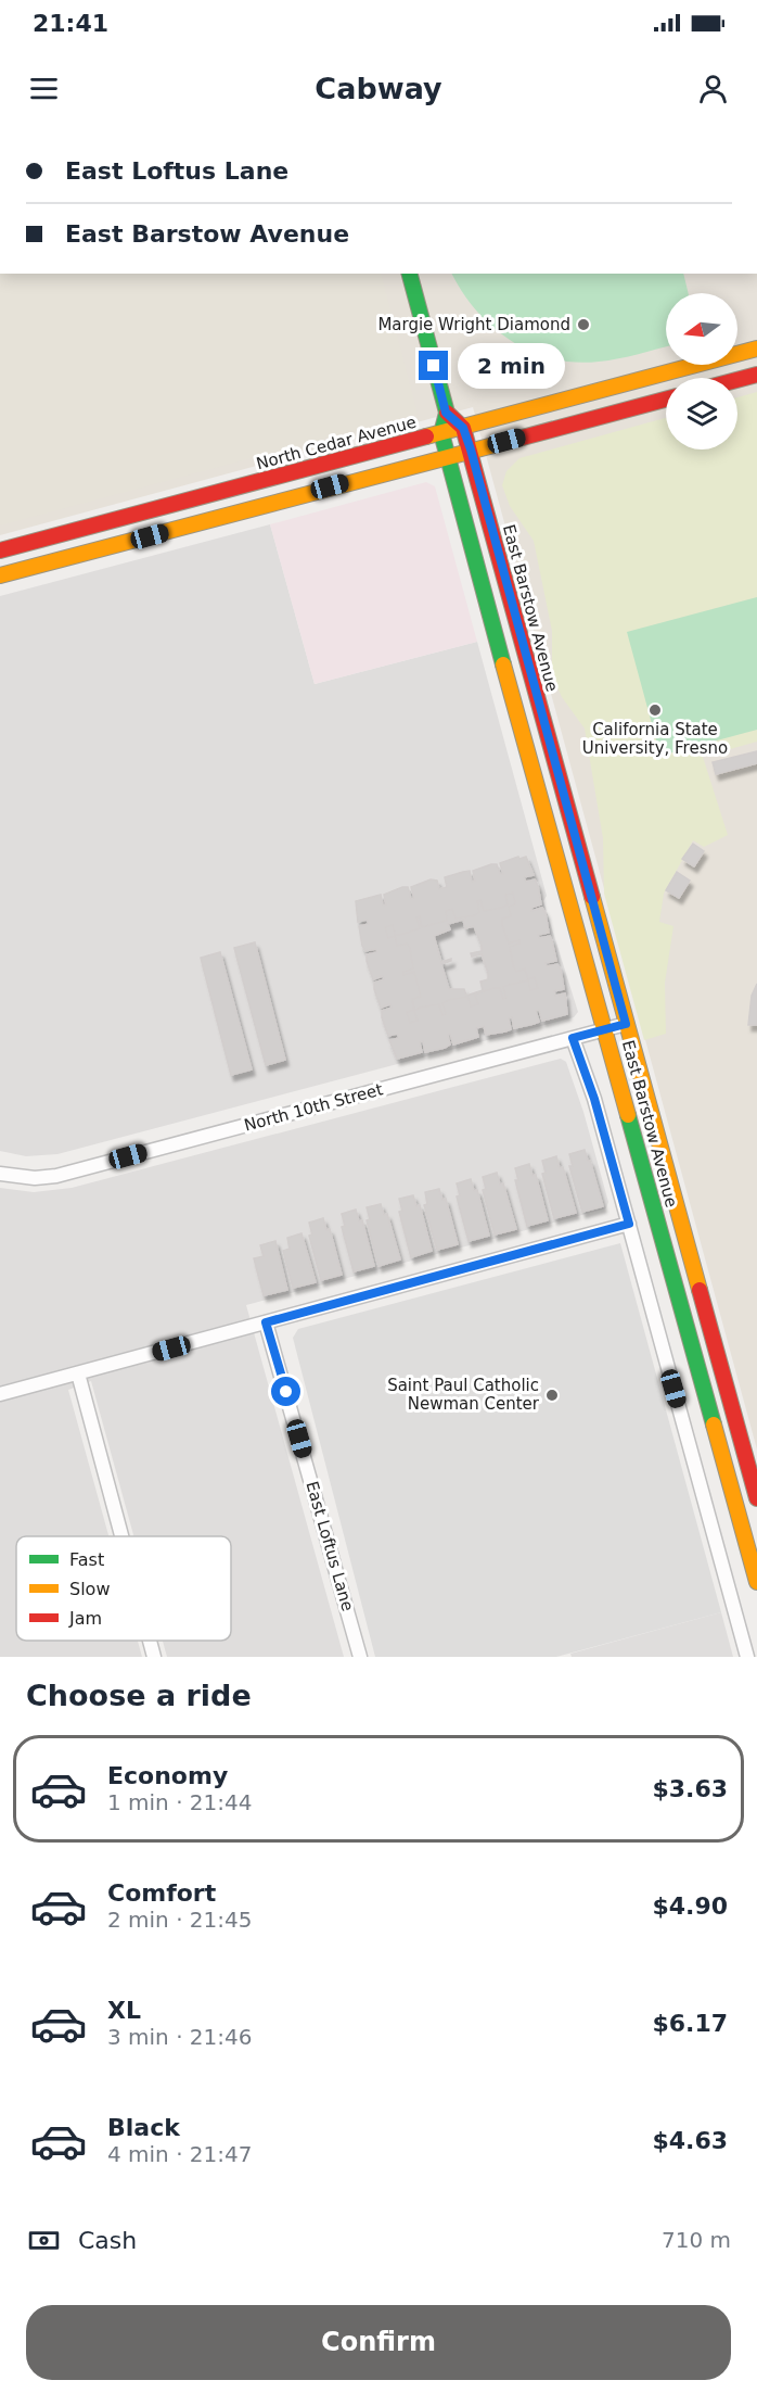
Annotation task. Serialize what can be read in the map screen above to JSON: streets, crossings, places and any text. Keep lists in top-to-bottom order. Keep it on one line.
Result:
{"streets":{"main road":["North Cedar Avenue","East Barstow Avenue"],"street":["North 10th Street","East Loftus Lane"]},"crossings":[["North Cedar Avenue","East Barstow Avenue"],["East Barstow Avenue","North 10th Street"]],"places":["Margie Wright Diamond","California State University, Fresno","Saint Paul Catholic Newman Center"],"legend":["Fast","Slow","Jam"],"north":"left","page":{"status":"21:41","header":"Cabway","banner":["East Loftus Lane","East Barstow Avenue"],"bubble":"2 min","heading":"Choose a ride","list":[{"name":"Economy","note":"1 min · 21:44","value":"$3.63"},{"name":"Comfort","note":"2 min · 21:45","value":"$4.90"},{"name":"XL","note":"3 min · 21:46","value":"$6.17"},{"name":"Black","note":"4 min · 21:47","value":"$4.63"}],"pay":["Cash","710 m"],"buttons":"Confirm"}}
